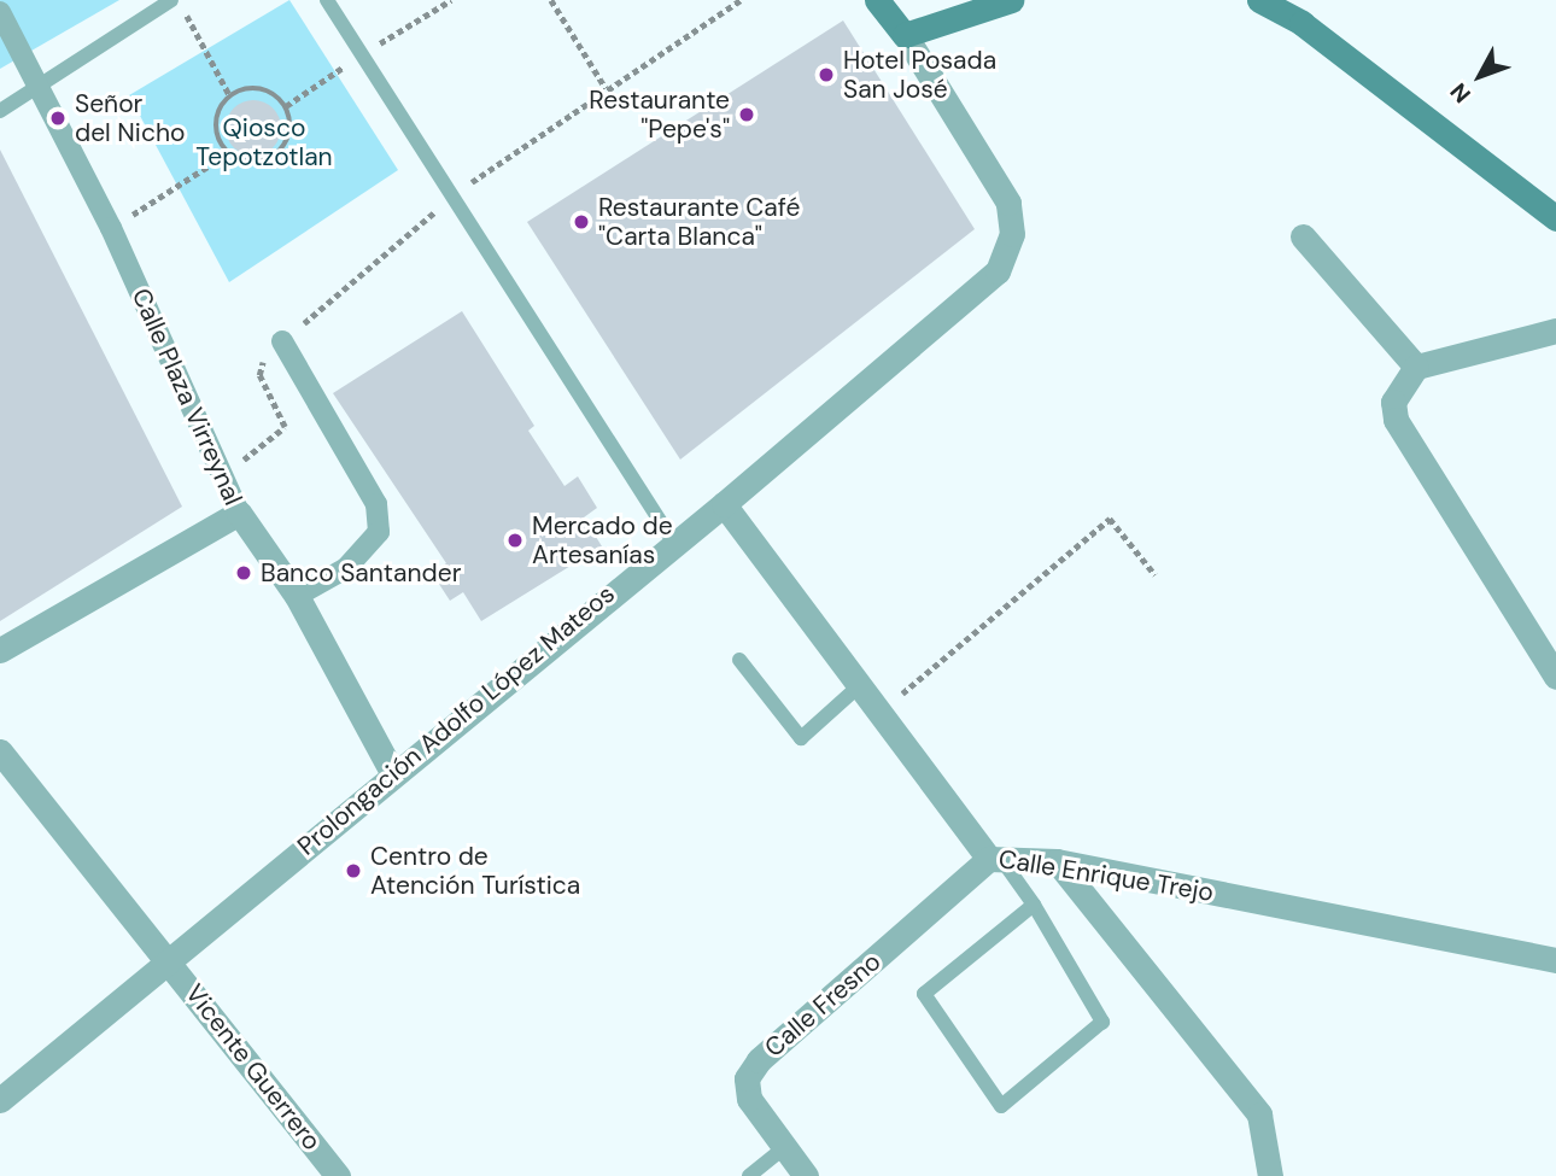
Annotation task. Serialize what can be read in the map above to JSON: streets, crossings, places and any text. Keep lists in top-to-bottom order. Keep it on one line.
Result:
{"streets":{"street":["Calle Plaza Virreynal","Prolongación Adolfo López Mateos","Calle Enrique Trejo","Calle Fresno","Vicente Guerrero"]},"crossings":[["Calle Plaza Virreynal","Prolongación Adolfo López Mateos"],["Prolongación Adolfo López Mateos","Calle Enrique Trejo"],["Prolongación Adolfo López Mateos","Vicente Guerrero"],["Calle Enrique Trejo","Calle Fresno"]],"parks":["Qiosco Tepotzotlan"],"places":["Hotel Posada San José","Restaurante \"Pepe's\"","Señor del Nicho","Restaurante Café \"Carta Blanca\"","Mercado de Artesanías","Banco Santander","Centro de Atención Turística"],"north":"bottom left"}
